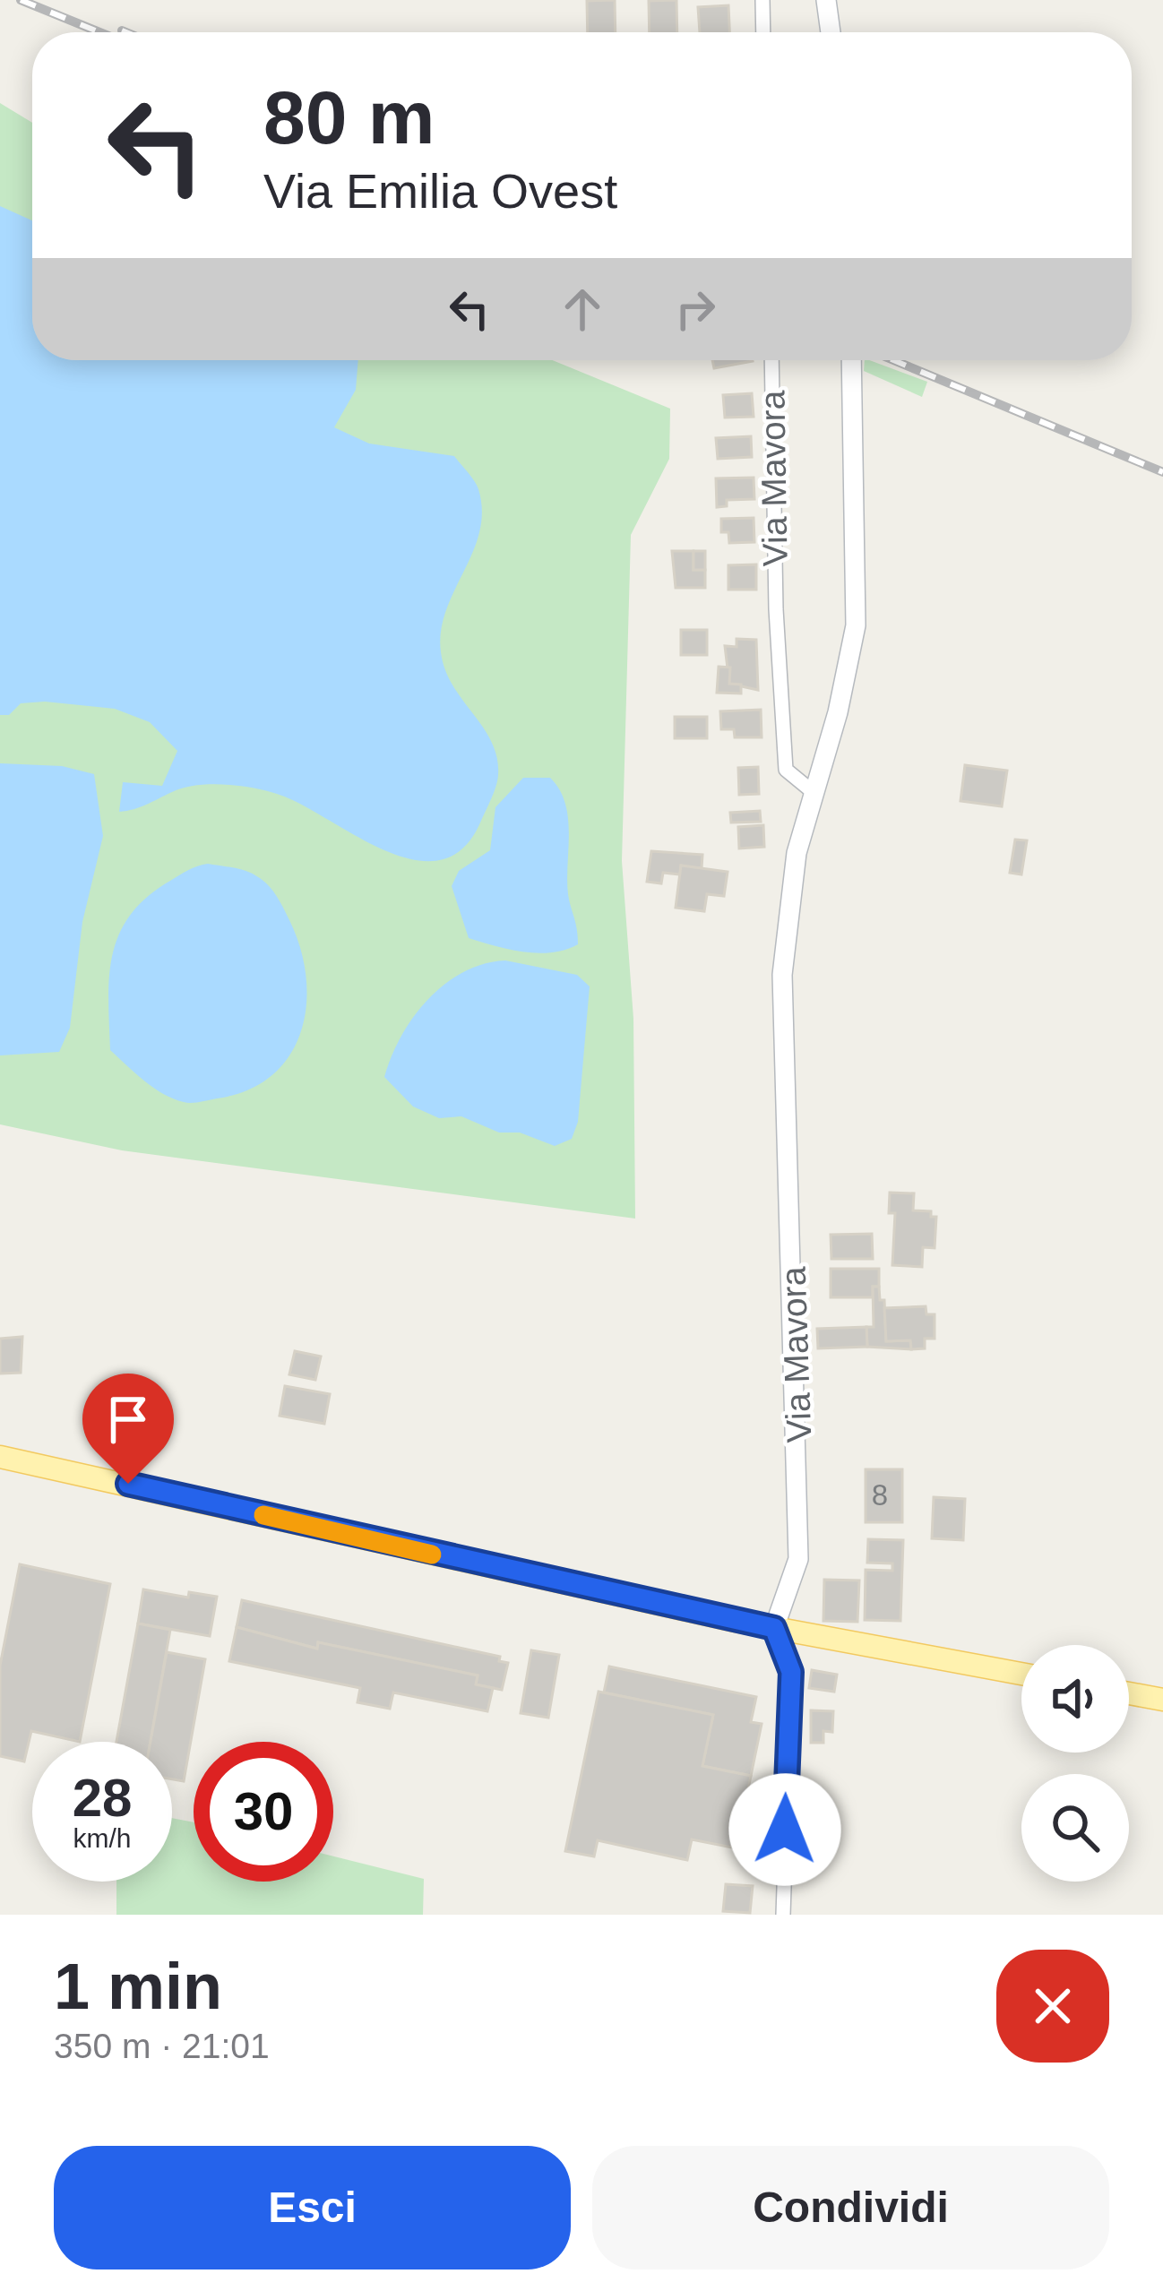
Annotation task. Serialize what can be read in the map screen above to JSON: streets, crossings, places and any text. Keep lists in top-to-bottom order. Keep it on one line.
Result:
{"streets":{"street":["Via Mavora"]},"house_numbers":["8"],"page":{"turn":["80 m","Via Emilia Ovest"],"speed":"28 km/h","limit":"30","heading":["1 min","350 m · 21:01"],"buttons":["Esci","Condividi"]}}
